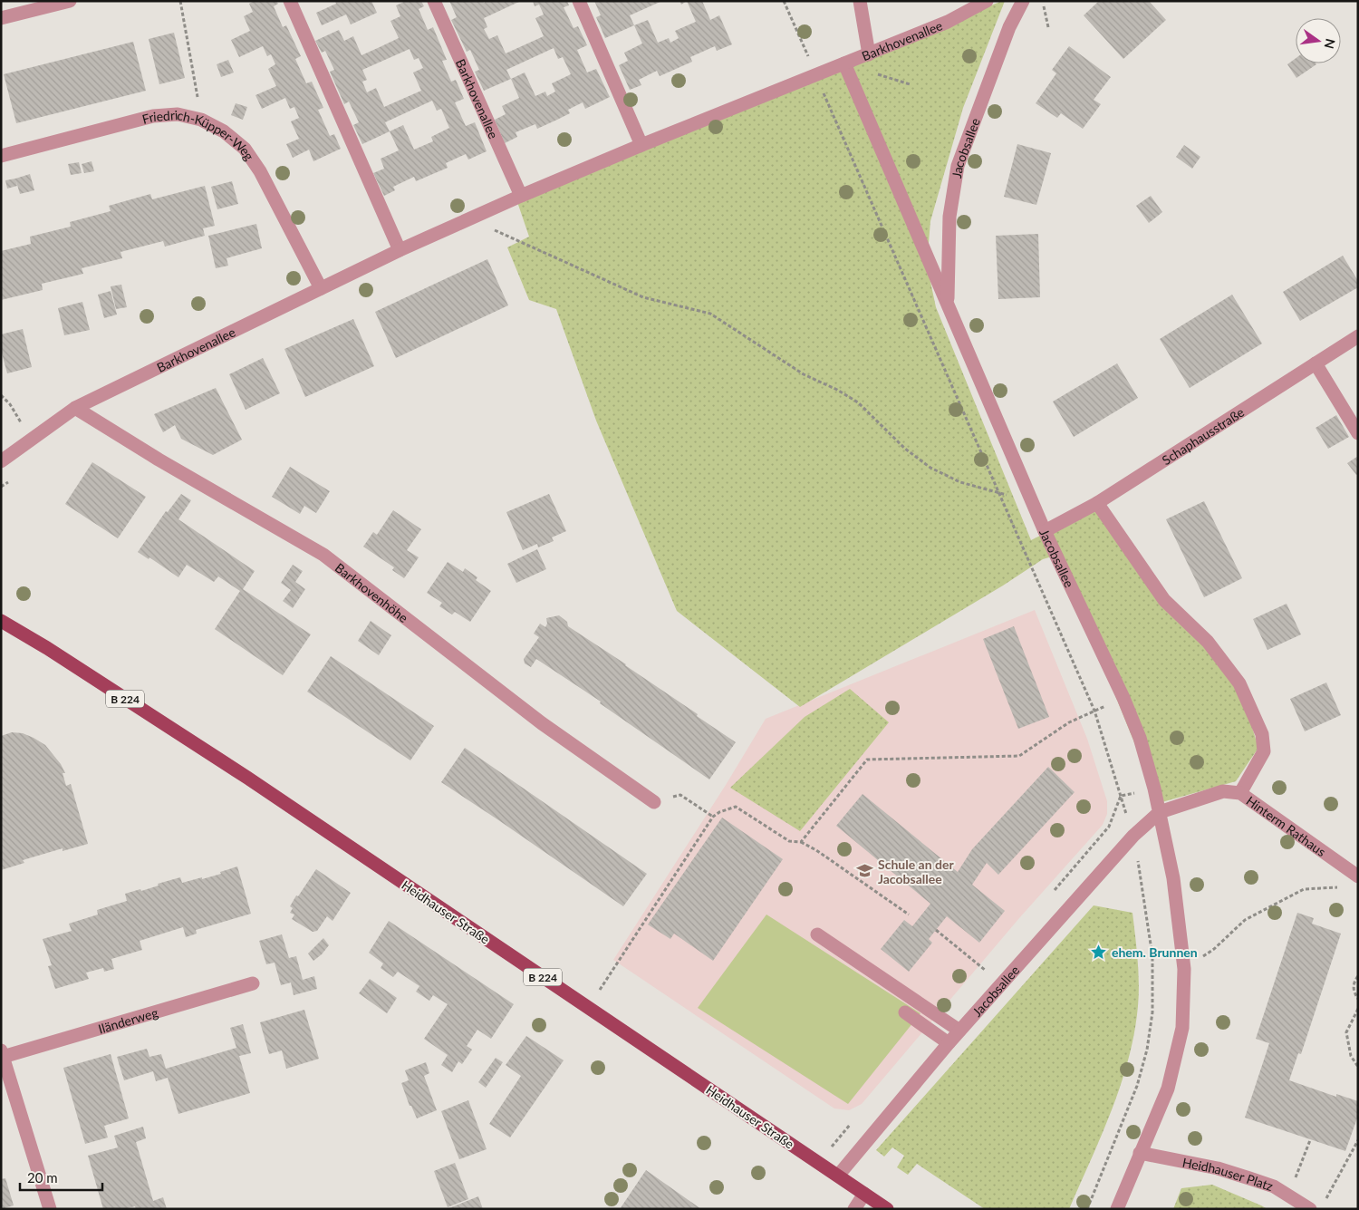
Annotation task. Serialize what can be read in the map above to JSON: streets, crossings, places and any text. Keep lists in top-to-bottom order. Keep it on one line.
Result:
{"streets":{"main road":["B 224","Heidhauser Straße"],"street":["Barkhovenallee","Friedrich-Küpper-Weg","Jacobsallee","Schaphausstraße","Barkhovenhöhe","Hinterm Rathaus","Iländerweg","Heidhauser Platz"]},"crossings":[["Barkhovenallee","Friedrich-Küpper-Weg"],["Barkhovenallee","Jacobsallee"],["Barkhovenallee","Barkhovenhöhe"],["Jacobsallee","Schaphausstraße"],["Jacobsallee","Hinterm Rathaus"],["Jacobsallee","Heidhauser Straße"],["Jacobsallee","Heidhauser Platz"]],"places":{"school or university":["Schule an der Jacobsallee"],"place":["ehem. Brunnen"]},"scale_bar":"20 m","north":"right"}
